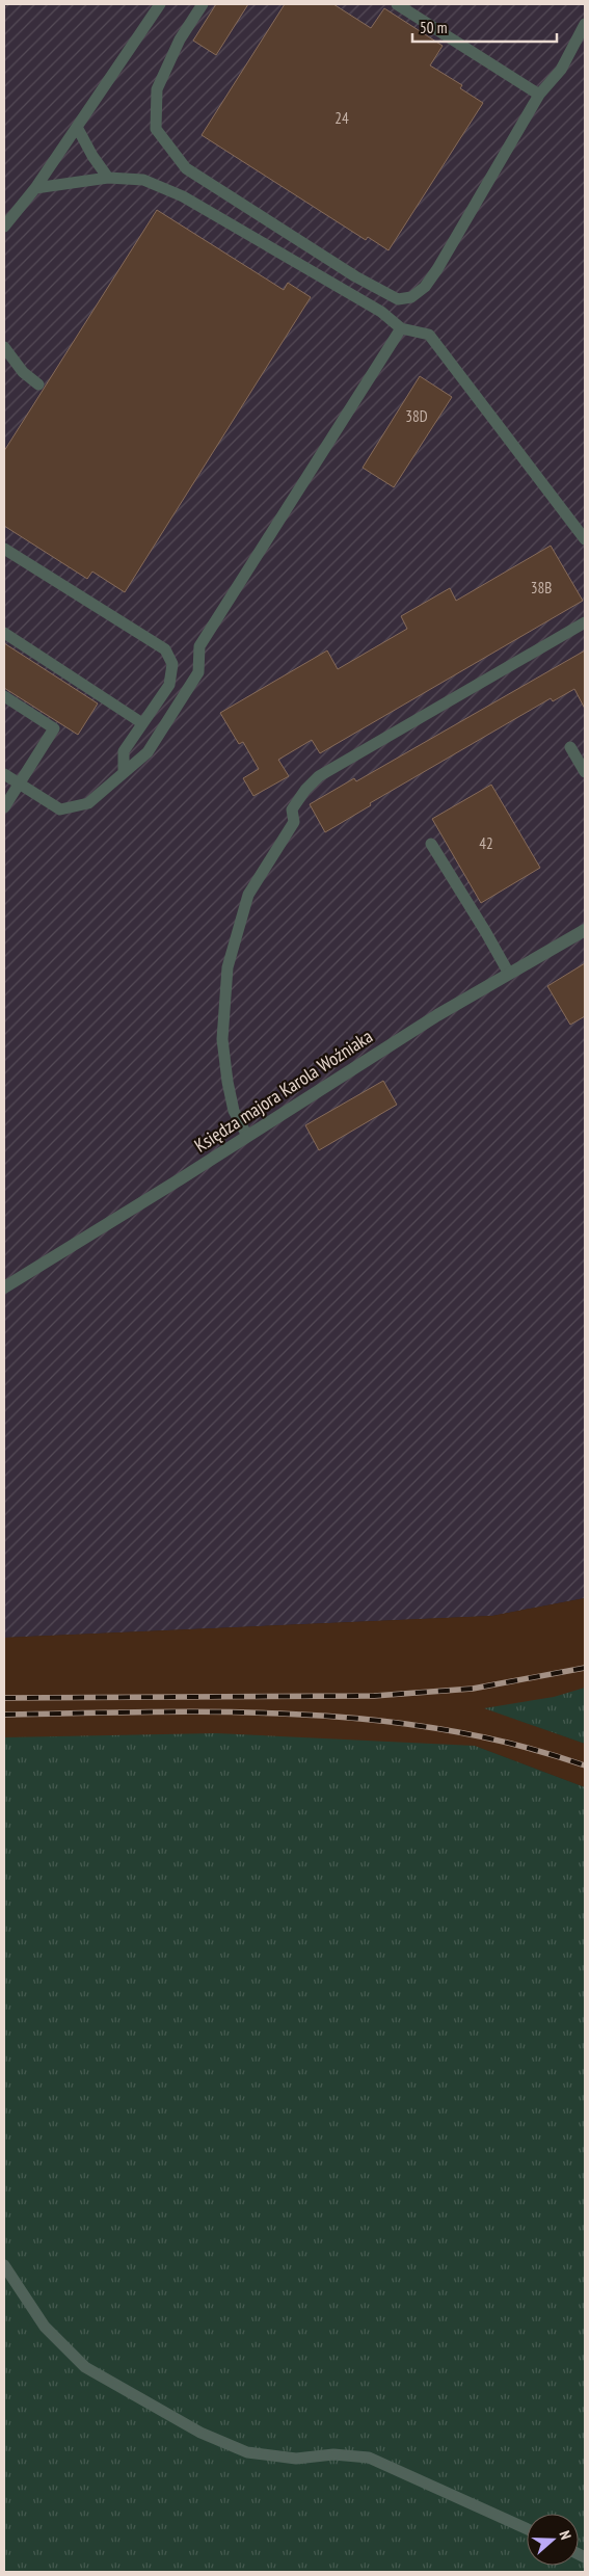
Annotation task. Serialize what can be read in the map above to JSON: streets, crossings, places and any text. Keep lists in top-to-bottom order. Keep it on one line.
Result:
{"streets":{"street":["Księdza majora Karola Woźniaka"]},"house_numbers":["24","38D","38B","42"],"scale_bar":"50 m","north":"right"}
